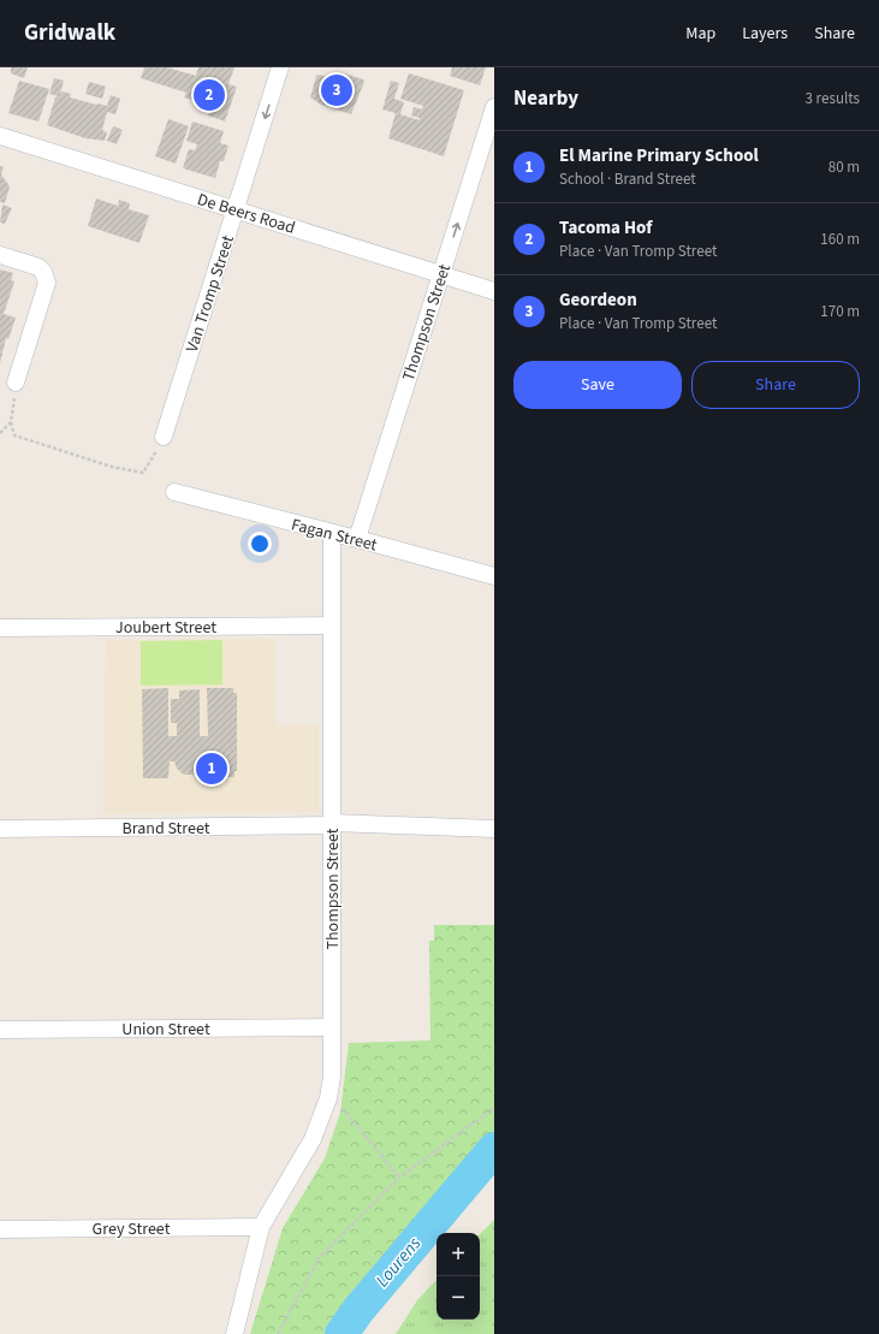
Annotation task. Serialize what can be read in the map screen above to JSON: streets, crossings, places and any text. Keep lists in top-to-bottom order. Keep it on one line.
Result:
{"streets":{"street":["De Beers Road","Van Tromp Street","Thompson Street","Fagan Street","Joubert Street","Brand Street","Union Street","Grey Street"]},"crossings":[["De Beers Road","Van Tromp Street"],["De Beers Road","Thompson Street"],["Thompson Street","Fagan Street"],["Thompson Street","Joubert Street"],["Thompson Street","Brand Street"],["Thompson Street","Union Street"],["Thompson Street","Grey Street"]],"one_way":["Van Tromp Street"],"water":["Lourens"],"page":{"header":"Gridwalk","nav":["Map","Layers","Share"],"heading":["Nearby","3 results"],"pins":["3","2","1"],"list":[{"mark":"1","name":"El Marine Primary School","note":"School · Brand Street","value":"80 m"},{"mark":"2","name":"Tacoma Hof","note":"Place · Van Tromp Street","value":"160 m"},{"mark":"3","name":"Geordeon","note":"Place · Van Tromp Street","value":"170 m"}],"buttons":["Save","Share"],"map_buttons":["+","−"]}}
